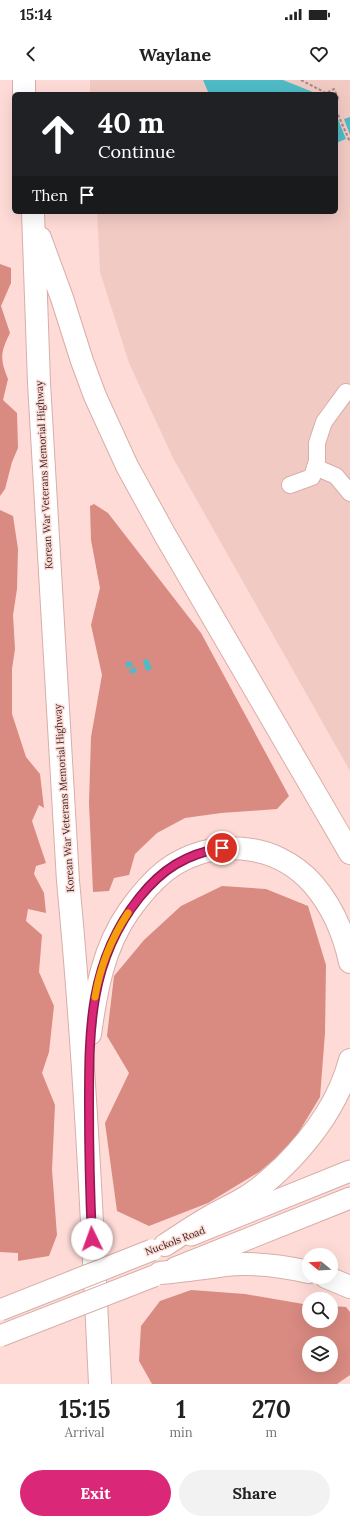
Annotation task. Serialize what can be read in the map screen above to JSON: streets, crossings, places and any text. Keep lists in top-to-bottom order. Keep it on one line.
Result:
{"streets":{"highway":["Korean War Veterans Memorial Highway"],"main road":["Nuckols Road"]},"north":"left","page":{"status":"15:14","header":"Waylane","turn":["40 m","Continue"],"then":"Then","eta":["15:15","Arrival","1","min","270","m"],"buttons":["Exit","Share"]}}
